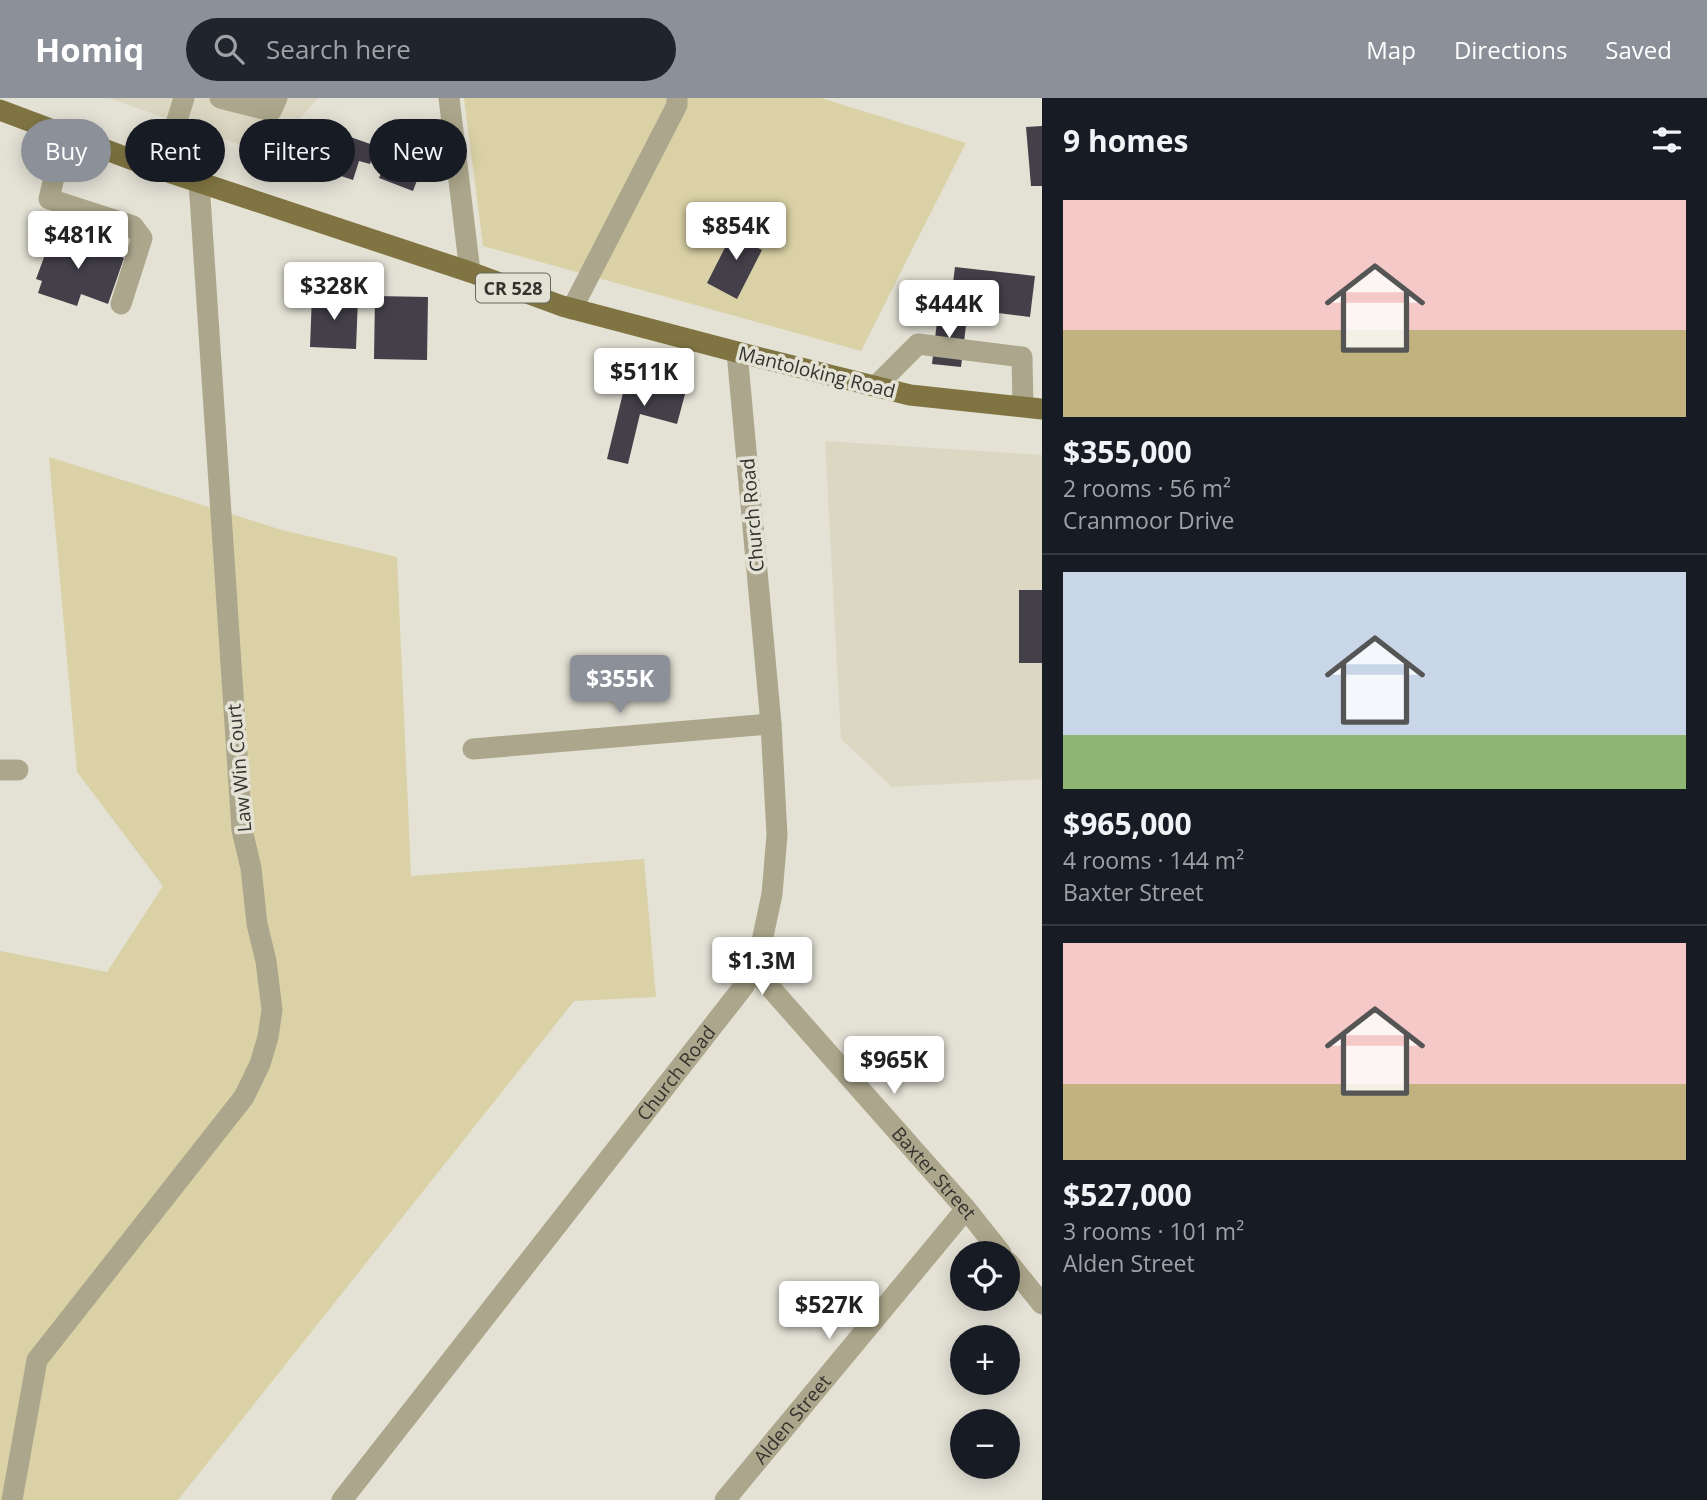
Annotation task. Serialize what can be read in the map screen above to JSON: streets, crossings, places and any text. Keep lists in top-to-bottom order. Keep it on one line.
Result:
{"streets":{"main road":["CR 528","Mantoloking Road"],"street":["Church Road","Law Win Court","Baxter Street","Alden Street"]},"crossings":[["Mantoloking Road","Church Road"],["Mantoloking Road","Law Win Court"],["Church Road","Baxter Street"],["Baxter Street","Alden Street"]],"page":{"header":"Homiq","search":"Search here","nav":["Map","Directions","Saved"],"heading":"9 homes","chip":["Buy","Rent","Filters","New"],"list":[{"name":"$355,000","note":"2 rooms · 56 m² · Cranmoor Drive"},{"name":"$965,000","note":"4 rooms · 144 m² · Baxter Street"},{"name":"$527,000","note":"3 rooms · 101 m² · Alden Street"}],"price":["$854K","$481K","$328K","$444K","$511K","$355K","$1.3M","$965K","$527K"],"map_buttons":["+","−"]}}
